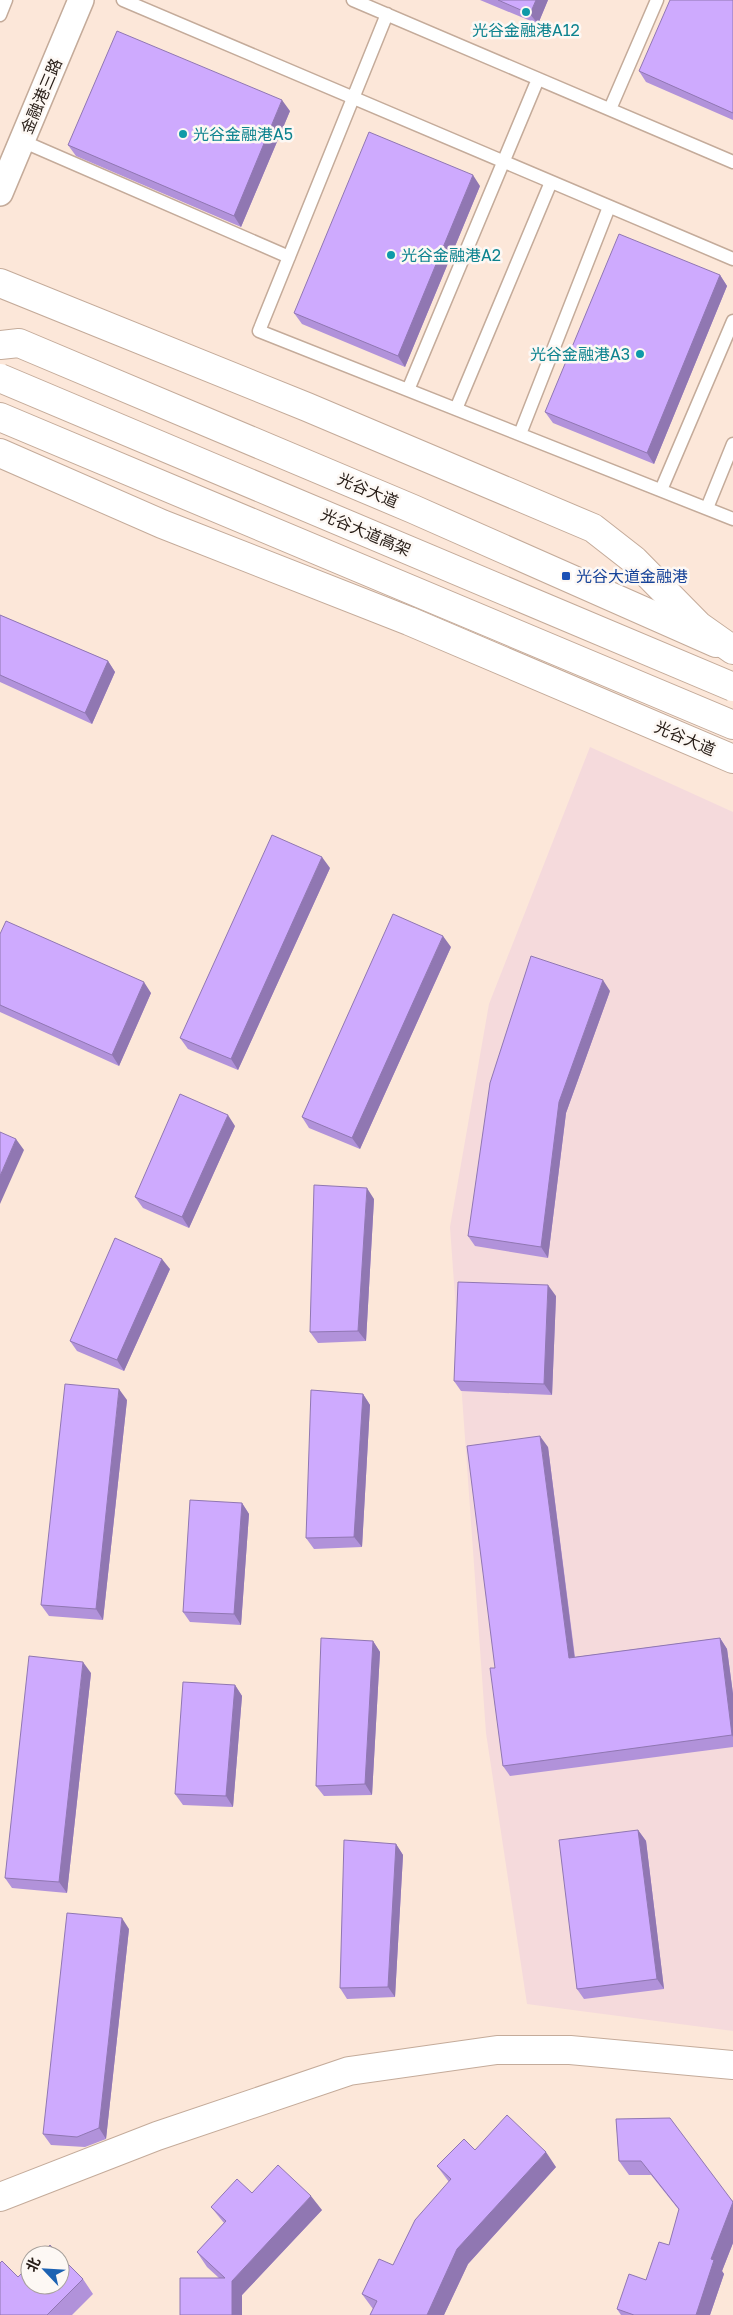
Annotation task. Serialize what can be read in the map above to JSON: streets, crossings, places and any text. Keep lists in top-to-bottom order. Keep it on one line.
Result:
{"streets":{"main road":["光谷大道","光谷大道高架"],"street":["金融港三路"]},"places":{"other":["光谷金融港A12","光谷金融港A5","光谷金融港A2","光谷金融港A3"],"transit":["光谷大道金融港"]},"north":"top left"}
